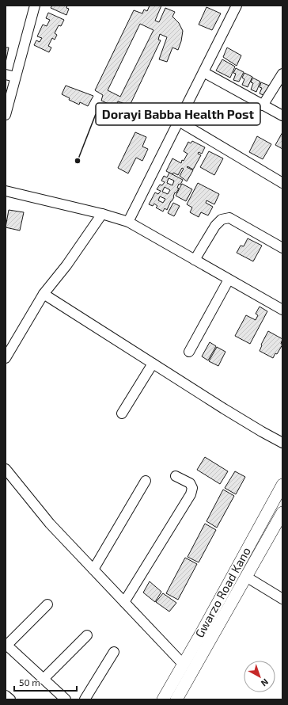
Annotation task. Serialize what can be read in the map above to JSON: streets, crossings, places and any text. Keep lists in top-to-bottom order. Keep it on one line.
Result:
{"streets":{"main road":["Gwarzo Road Kano"]},"places":["Dorayi Babba Health Post"],"scale_bar":"50 m","north":"bottom right"}
